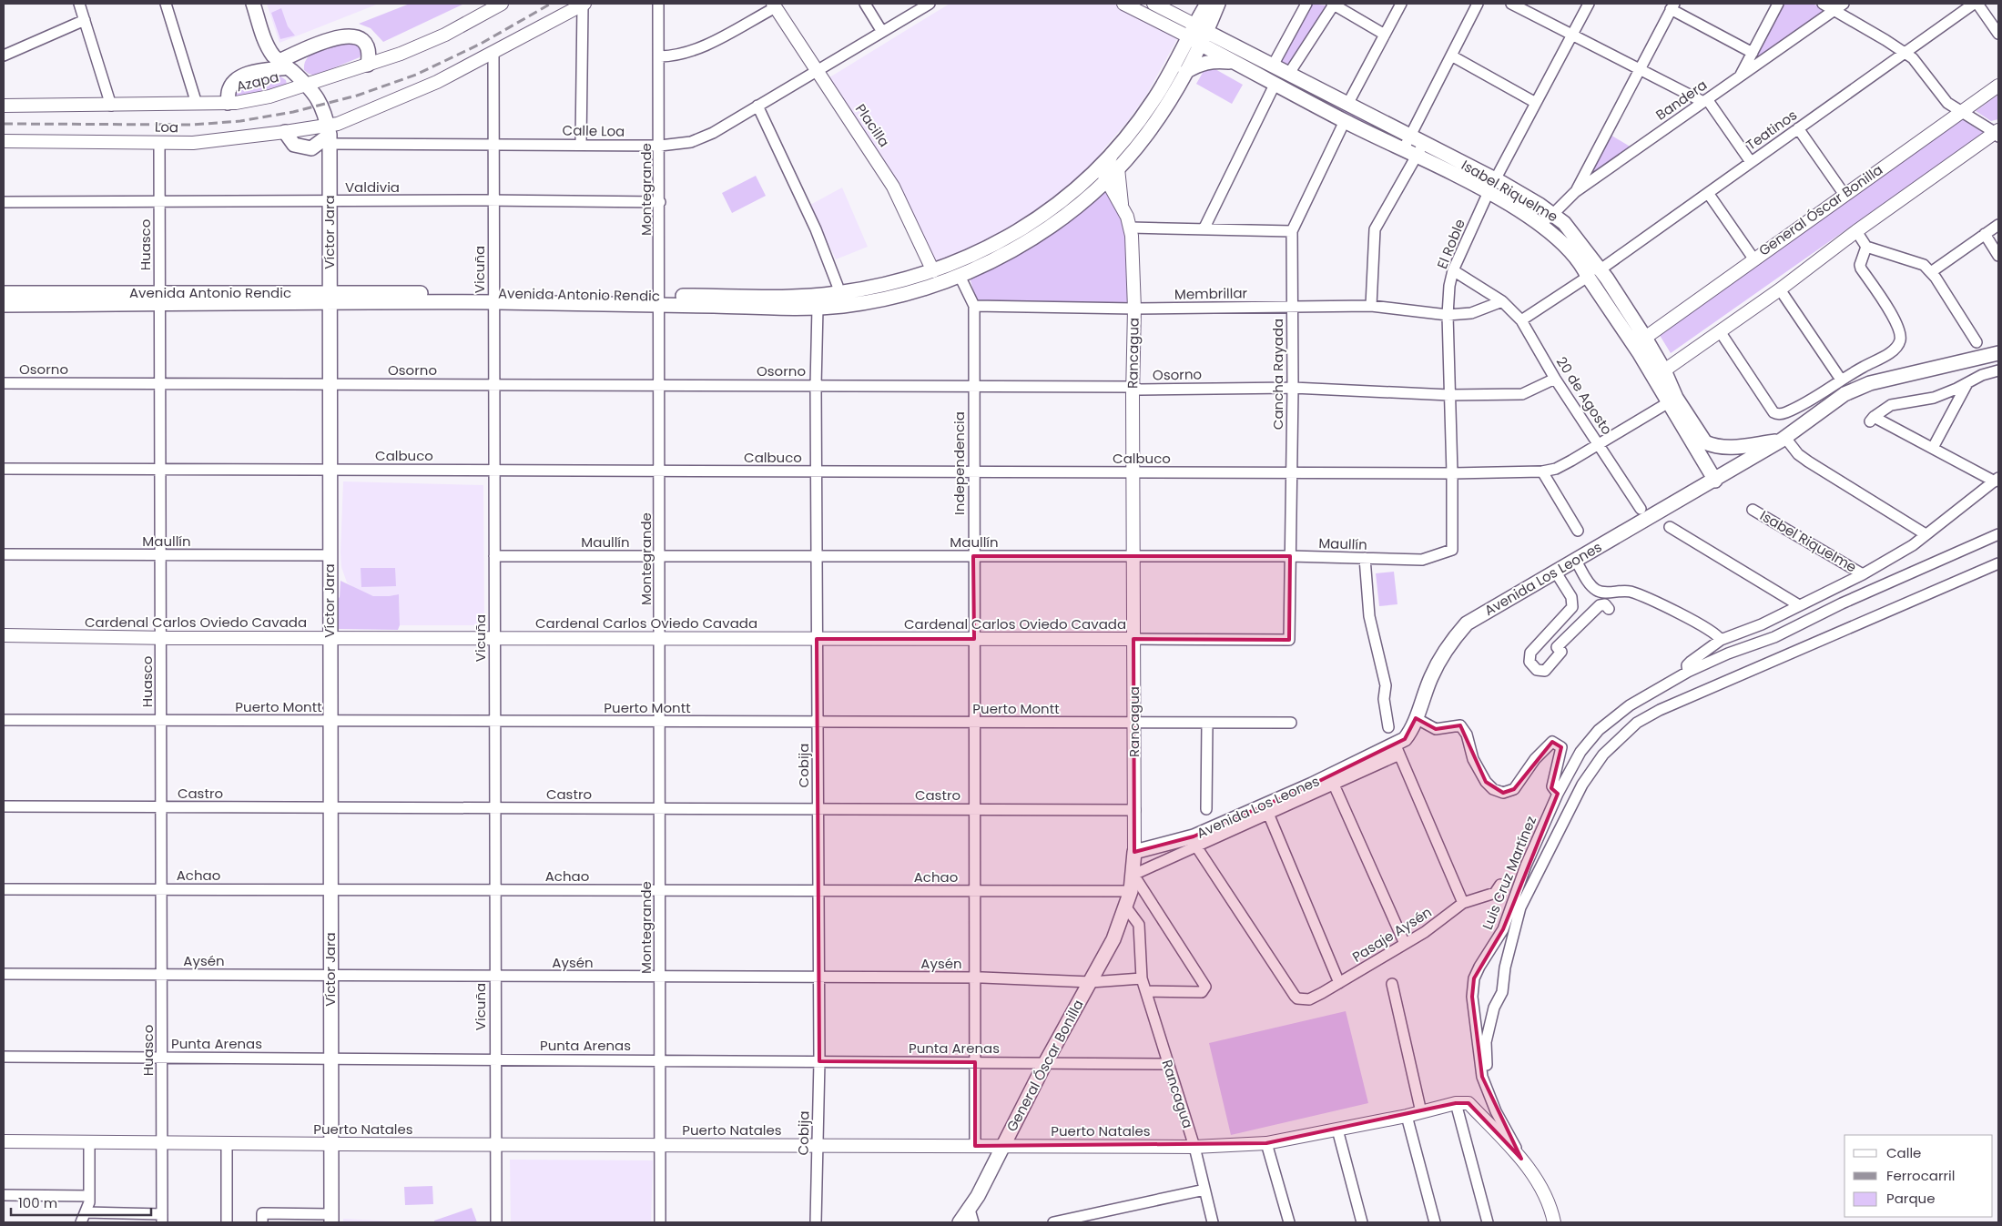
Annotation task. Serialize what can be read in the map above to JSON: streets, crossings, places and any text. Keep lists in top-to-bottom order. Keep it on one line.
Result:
{"streets":{"main road":["Isabel Riquelme","General Óscar Bonilla","Víctor Jara","Avenida Antonio Rendic","Rancagua","Avenida Los Leones"],"street":["Azapa","Bandera","Placilla","Loa","Teatinos","Calle Loa","Valdivia","Montegrande","El Roble","Huasco","Vicuña","Membrillar","Osorno","Cancha Rayada","20 de Agosto","Calbuco","Independencia","Maullín","Cardenal Carlos Oviedo Cavada","Puerto Montt","Cobija","Castro","Luis Cruz Martínez","Achao","Pasaje Aysén","Aysén","Punta Arenas","Puerto Natales"]},"crossings":[["Azapa","Víctor Jara"],["Bandera","Isabel Riquelme"],["Placilla","Calle Loa"],["Placilla","Avenida Antonio Rendic"],["Loa","Calle Loa"],["Loa","Víctor Jara"],["Loa","Huasco"],["Teatinos","Isabel Riquelme"],["Calle Loa","Montegrande"],["Calle Loa","Víctor Jara"],["Calle Loa","Vicuña"],["Valdivia","Montegrande"],["Valdivia","Víctor Jara"],["Valdivia","Huasco"],["Valdivia","Vicuña"],["Montegrande","Avenida Antonio Rendic"],["Montegrande","Osorno"],["Montegrande","Calbuco"],["Montegrande","Maullín"],["Montegrande","Cardenal Carlos Oviedo Cavada"],["Montegrande","Puerto Montt"],["Montegrande","Castro"],["Montegrande","Achao"],["Montegrande","Aysén"],["Montegrande","Punta Arenas"],["Montegrande","Puerto Natales"],["Isabel Riquelme","General Óscar Bonilla"],["Isabel Riquelme","El Roble"],["Isabel Riquelme","Avenida Antonio Rendic"],["Isabel Riquelme","Cancha Rayada"],["Isabel Riquelme","Calbuco"],["Isabel Riquelme","Avenida Los Leones"],["Isabel Riquelme","Luis Cruz Martínez"],["General Óscar Bonilla","Rancagua"],["General Óscar Bonilla","Aysén"],["General Óscar Bonilla","Punta Arenas"],["General Óscar Bonilla","Puerto Natales"],["Víctor Jara","Avenida Antonio Rendic"],["Víctor Jara","Osorno"],["Víctor Jara","Calbuco"],["Víctor Jara","Maullín"],["Víctor Jara","Cardenal Carlos Oviedo Cavada"],["Víctor Jara","Puerto Montt"],["Víctor Jara","Castro"],["Víctor Jara","Achao"],["Víctor Jara","Aysén"],["Víctor Jara","Punta Arenas"],["Víctor Jara","Puerto Natales"],["El Roble","Membrillar"],["El Roble","Osorno"],["El Roble","20 de Agosto"],["El Roble","Calbuco"],["El Roble","Maullín"],["Huasco","Avenida Antonio Rendic"],["Huasco","Osorno"],["Huasco","Calbuco"],["Huasco","Maullín"],["Huasco","Cardenal Carlos Oviedo Cavada"],["Huasco","Puerto Montt"],["Huasco","Castro"],["Huasco","Achao"],["Huasco","Aysén"],["Huasco","Punta Arenas"],["Huasco","Puerto Natales"],["Vicuña","Avenida Antonio Rendic"],["Vicuña","Osorno"],["Vicuña","Calbuco"],["Vicuña","Maullín"],["Vicuña","Cardenal Carlos Oviedo Cavada"],["Vicuña","Puerto Montt"],["Vicuña","Castro"],["Vicuña","Achao"],["Vicuña","Aysén"],["Vicuña","Punta Arenas"],["Vicuña","Puerto Natales"],["Avenida Antonio Rendic","Rancagua"],["Avenida Antonio Rendic","Independencia"],["Avenida Antonio Rendic","Cobija"],["Membrillar","Rancagua"],["Membrillar","Cancha Rayada"],["Membrillar","Independencia"],["Rancagua","Osorno"],["Rancagua","Calbuco"],["Rancagua","Maullín"],["Rancagua","Avenida Los Leones"],["Rancagua","Cardenal Carlos Oviedo Cavada"],["Rancagua","Puerto Montt"],["Rancagua","Castro"],["Rancagua","Achao"],["Rancagua","Aysén"],["Rancagua","Punta Arenas"],["Rancagua","Puerto Natales"],["Osorno","Cancha Rayada"],["Osorno","20 de Agosto"],["Osorno","Independencia"],["Osorno","Cobija"],["Cancha Rayada","Calbuco"],["Cancha Rayada","Maullín"],["Cancha Rayada","Cardenal Carlos Oviedo Cavada"],["20 de Agosto","Calbuco"],["Calbuco","Independencia"],["Calbuco","Cobija"],["Independencia","Maullín"],["Independencia","Cardenal Carlos Oviedo Cavada"],["Independencia","Puerto Montt"],["Independencia","Castro"],["Independencia","Achao"],["Independencia","Aysén"],["Independencia","Punta Arenas"],["Independencia","Puerto Natales"],["Maullín","Cobija"],["Avenida Los Leones","Pasaje Aysén"],["Cardenal Carlos Oviedo Cavada","Cobija"],["Puerto Montt","Cobija"],["Cobija","Castro"],["Cobija","Achao"],["Cobija","Aysén"],["Cobija","Punta Arenas"],["Cobija","Puerto Natales"]],"legend":["Calle","Ferrocarril","Parque"],"scale_bar":"100 m"}
